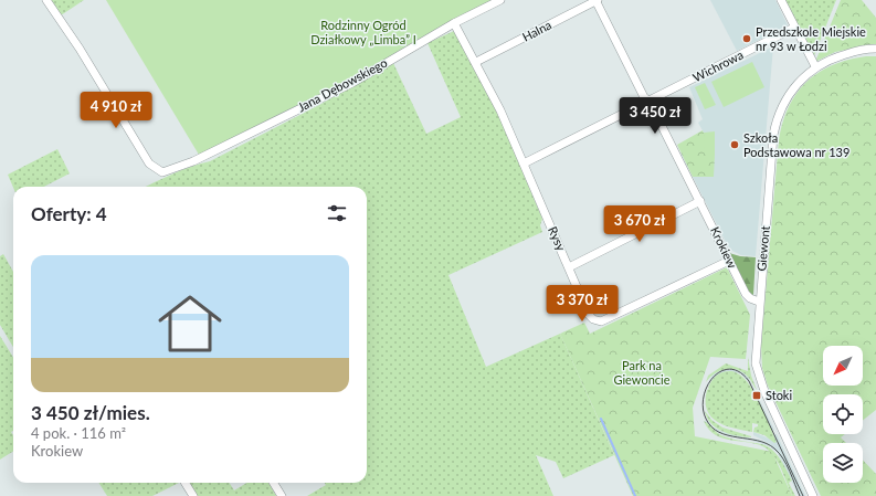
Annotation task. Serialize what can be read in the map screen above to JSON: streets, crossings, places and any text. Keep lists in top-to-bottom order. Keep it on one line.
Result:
{"streets":{"street":["Halna","Wichrowa","Jana Dębowskiego","Rysy","Krokiew","Giewont"]},"crossings":[["Halna","Rysy"],["Halna","Krokiew"],["Wichrowa","Rysy"],["Wichrowa","Krokiew"],["Jana Dębowskiego","Rysy"],["Rysy","Krokiew"],["Krokiew","Giewont"]],"parks":["Rodzinny Ogród Działkowy „Limba” I","Park na Giewoncie"],"places":{"other":["Przedszkole Miejskie nr 93 w Łodzi","Szkoła Podstawowa nr 139"],"transit":["Stoki"]},"north":"bottom left","page":{"price":["4 910 zł","3 450 zł","3 670 zł","3 370 zł"],"heading":"Oferty: 4","list":[{"name":"3 450 zł/mies.","note":"4 pok. · 116 m² · Krokiew"}]}}
